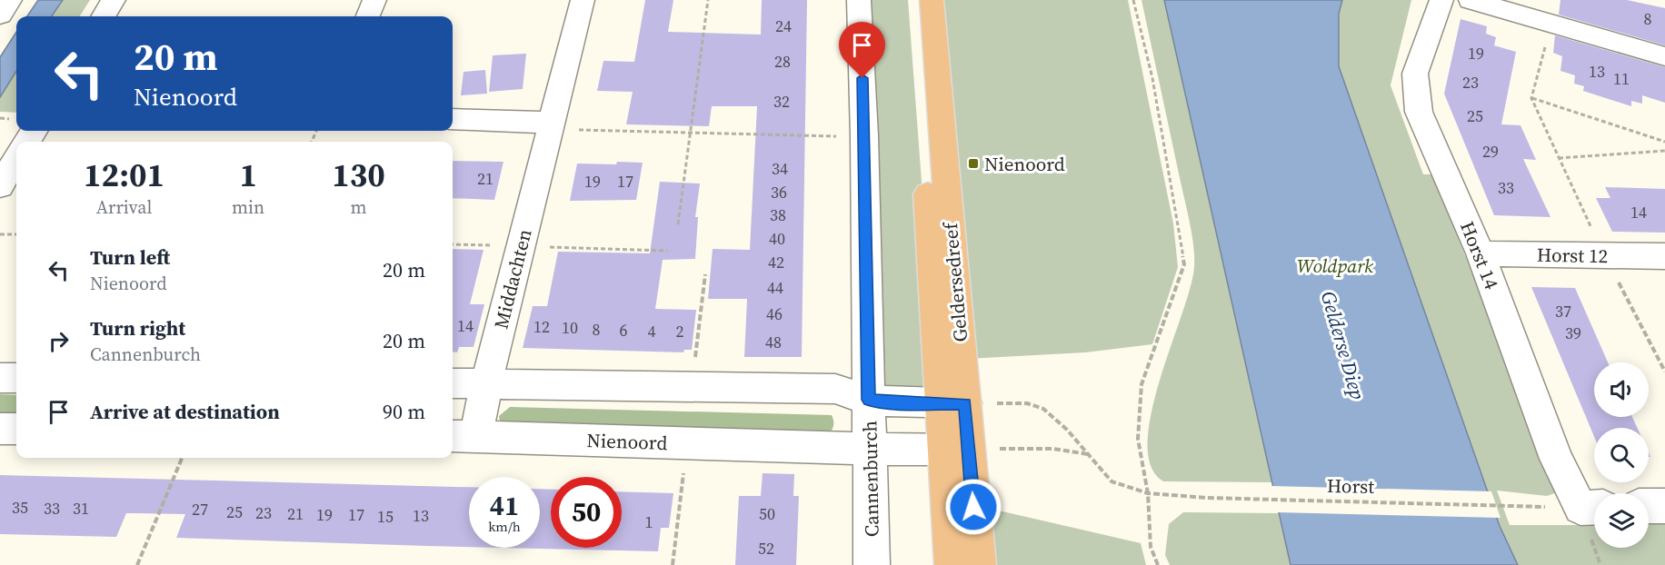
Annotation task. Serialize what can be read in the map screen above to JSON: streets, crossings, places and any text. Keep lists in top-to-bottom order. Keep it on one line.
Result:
{"streets":{"main road":["Geldersedreef"],"street":["Horst 14","Horst 12","Middachten","Nienoord","Cannenburch"],"path":["Horst"]},"crossings":[["Horst 14","Horst 12"],["Horst 14","Horst"],["Middachten","Nienoord"],["Geldersedreef","Nienoord"],["Geldersedreef","Horst"],["Nienoord","Cannenburch"]],"water":["Gelderse Diep"],"parks":["Woldpark"],"places":{"transit":["Nienoord"]},"house_numbers":["8","24","19","28","13","11","23","32","25","29","34","21","19","17","33","36","14","38","40","42","44","37","46","14","12","10","8","6","4","2","39","48","35","33","31","27","25","23","21","50","19","17","13","15","1","52"],"page":{"turn":["20 m","Nienoord"],"eta":["12:01","Arrival","1","min","130","m"],"list":[{"name":"Turn left","note":"Nienoord","value":"20 m"},{"name":"Turn right","note":"Cannenburch","value":"20 m"},{"name":"Arrive at destination","value":"90 m"}],"speed":"41 km/h","limit":"50"}}
